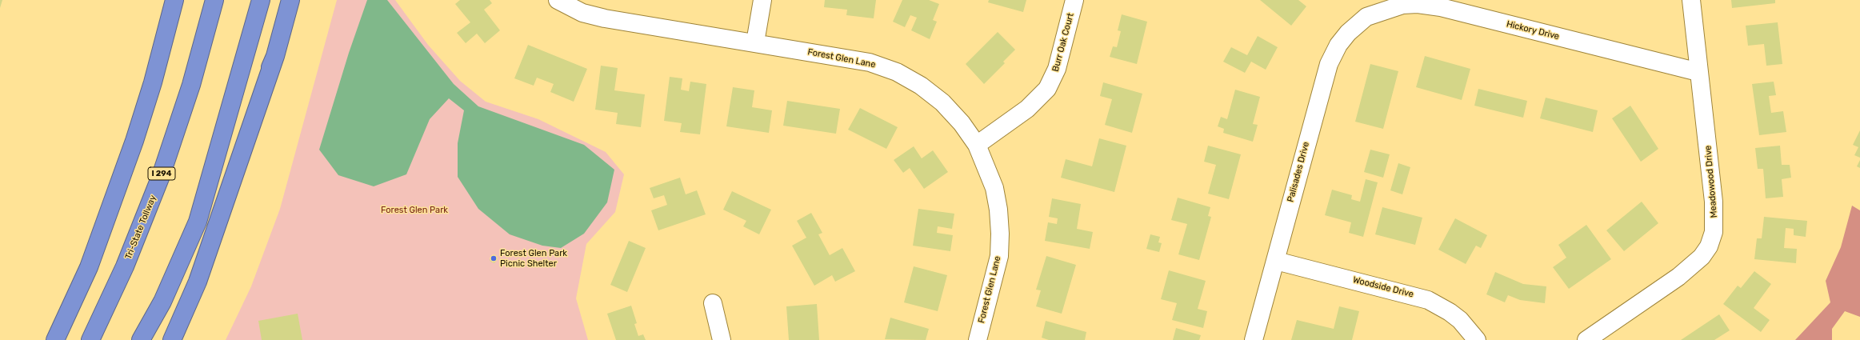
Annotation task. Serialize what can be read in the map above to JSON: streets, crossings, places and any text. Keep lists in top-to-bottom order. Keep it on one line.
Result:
{"streets":{"highway":["I 294","Tri-State Tollway"],"street":["Hickory Drive","Burr Oak Court","Forest Glen Lane","Palisades Drive","Meadowood Drive","Woodside Drive"]},"crossings":[["Hickory Drive","Palisades Drive"],["Hickory Drive","Meadowood Drive"],["Burr Oak Court","Forest Glen Lane"],["Palisades Drive","Woodside Drive"]],"parks":["Forest Glen Park"],"places":["Forest Glen Park Picnic Shelter"]}
